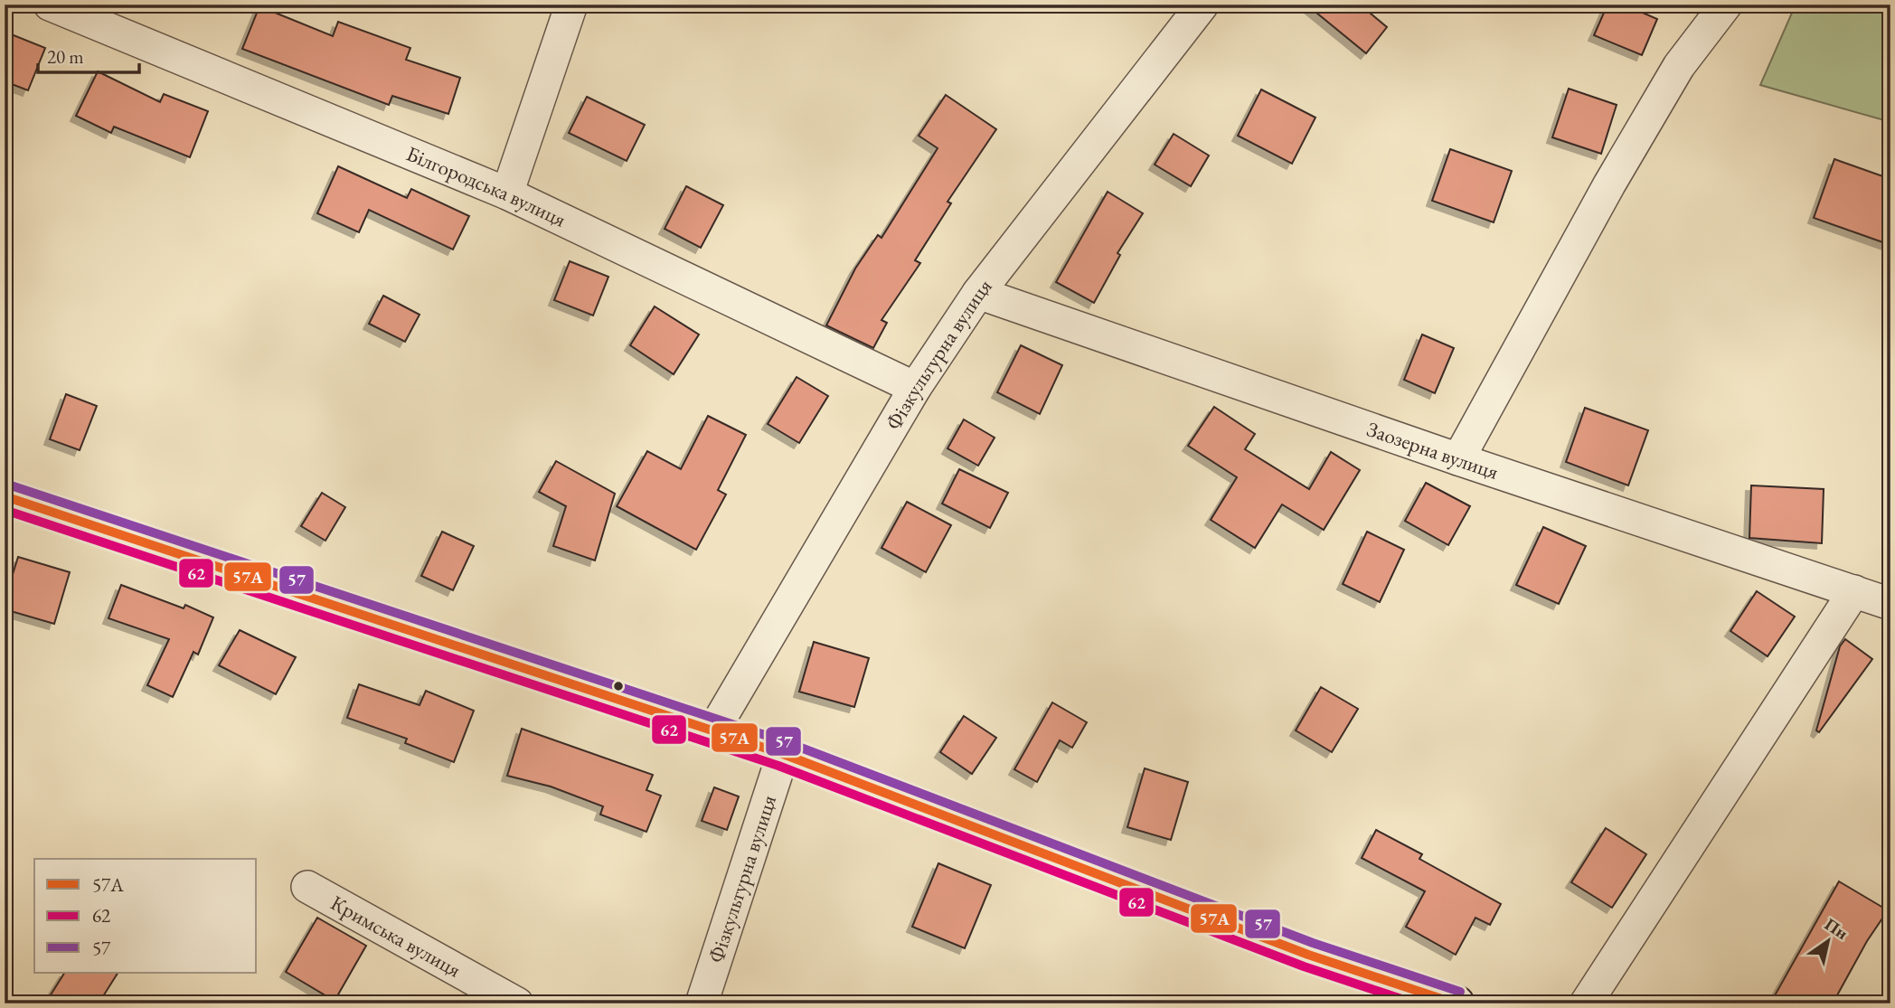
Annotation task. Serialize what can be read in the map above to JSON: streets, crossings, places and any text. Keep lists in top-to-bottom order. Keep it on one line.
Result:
{"streets":{"street":["Білгородська вулиця","Фізкультурна вулиця","Заозерна вулиця","Кримська вулиця"]},"crossings":[["Білгородська вулиця","Фізкультурна вулиця"],["Фізкультурна вулиця","Заозерна вулиця"]],"lines":["transit line 57","transit line 57А","transit line 62"],"legend":["57А","62","57"],"scale_bar":"20 m","north":"top right"}
